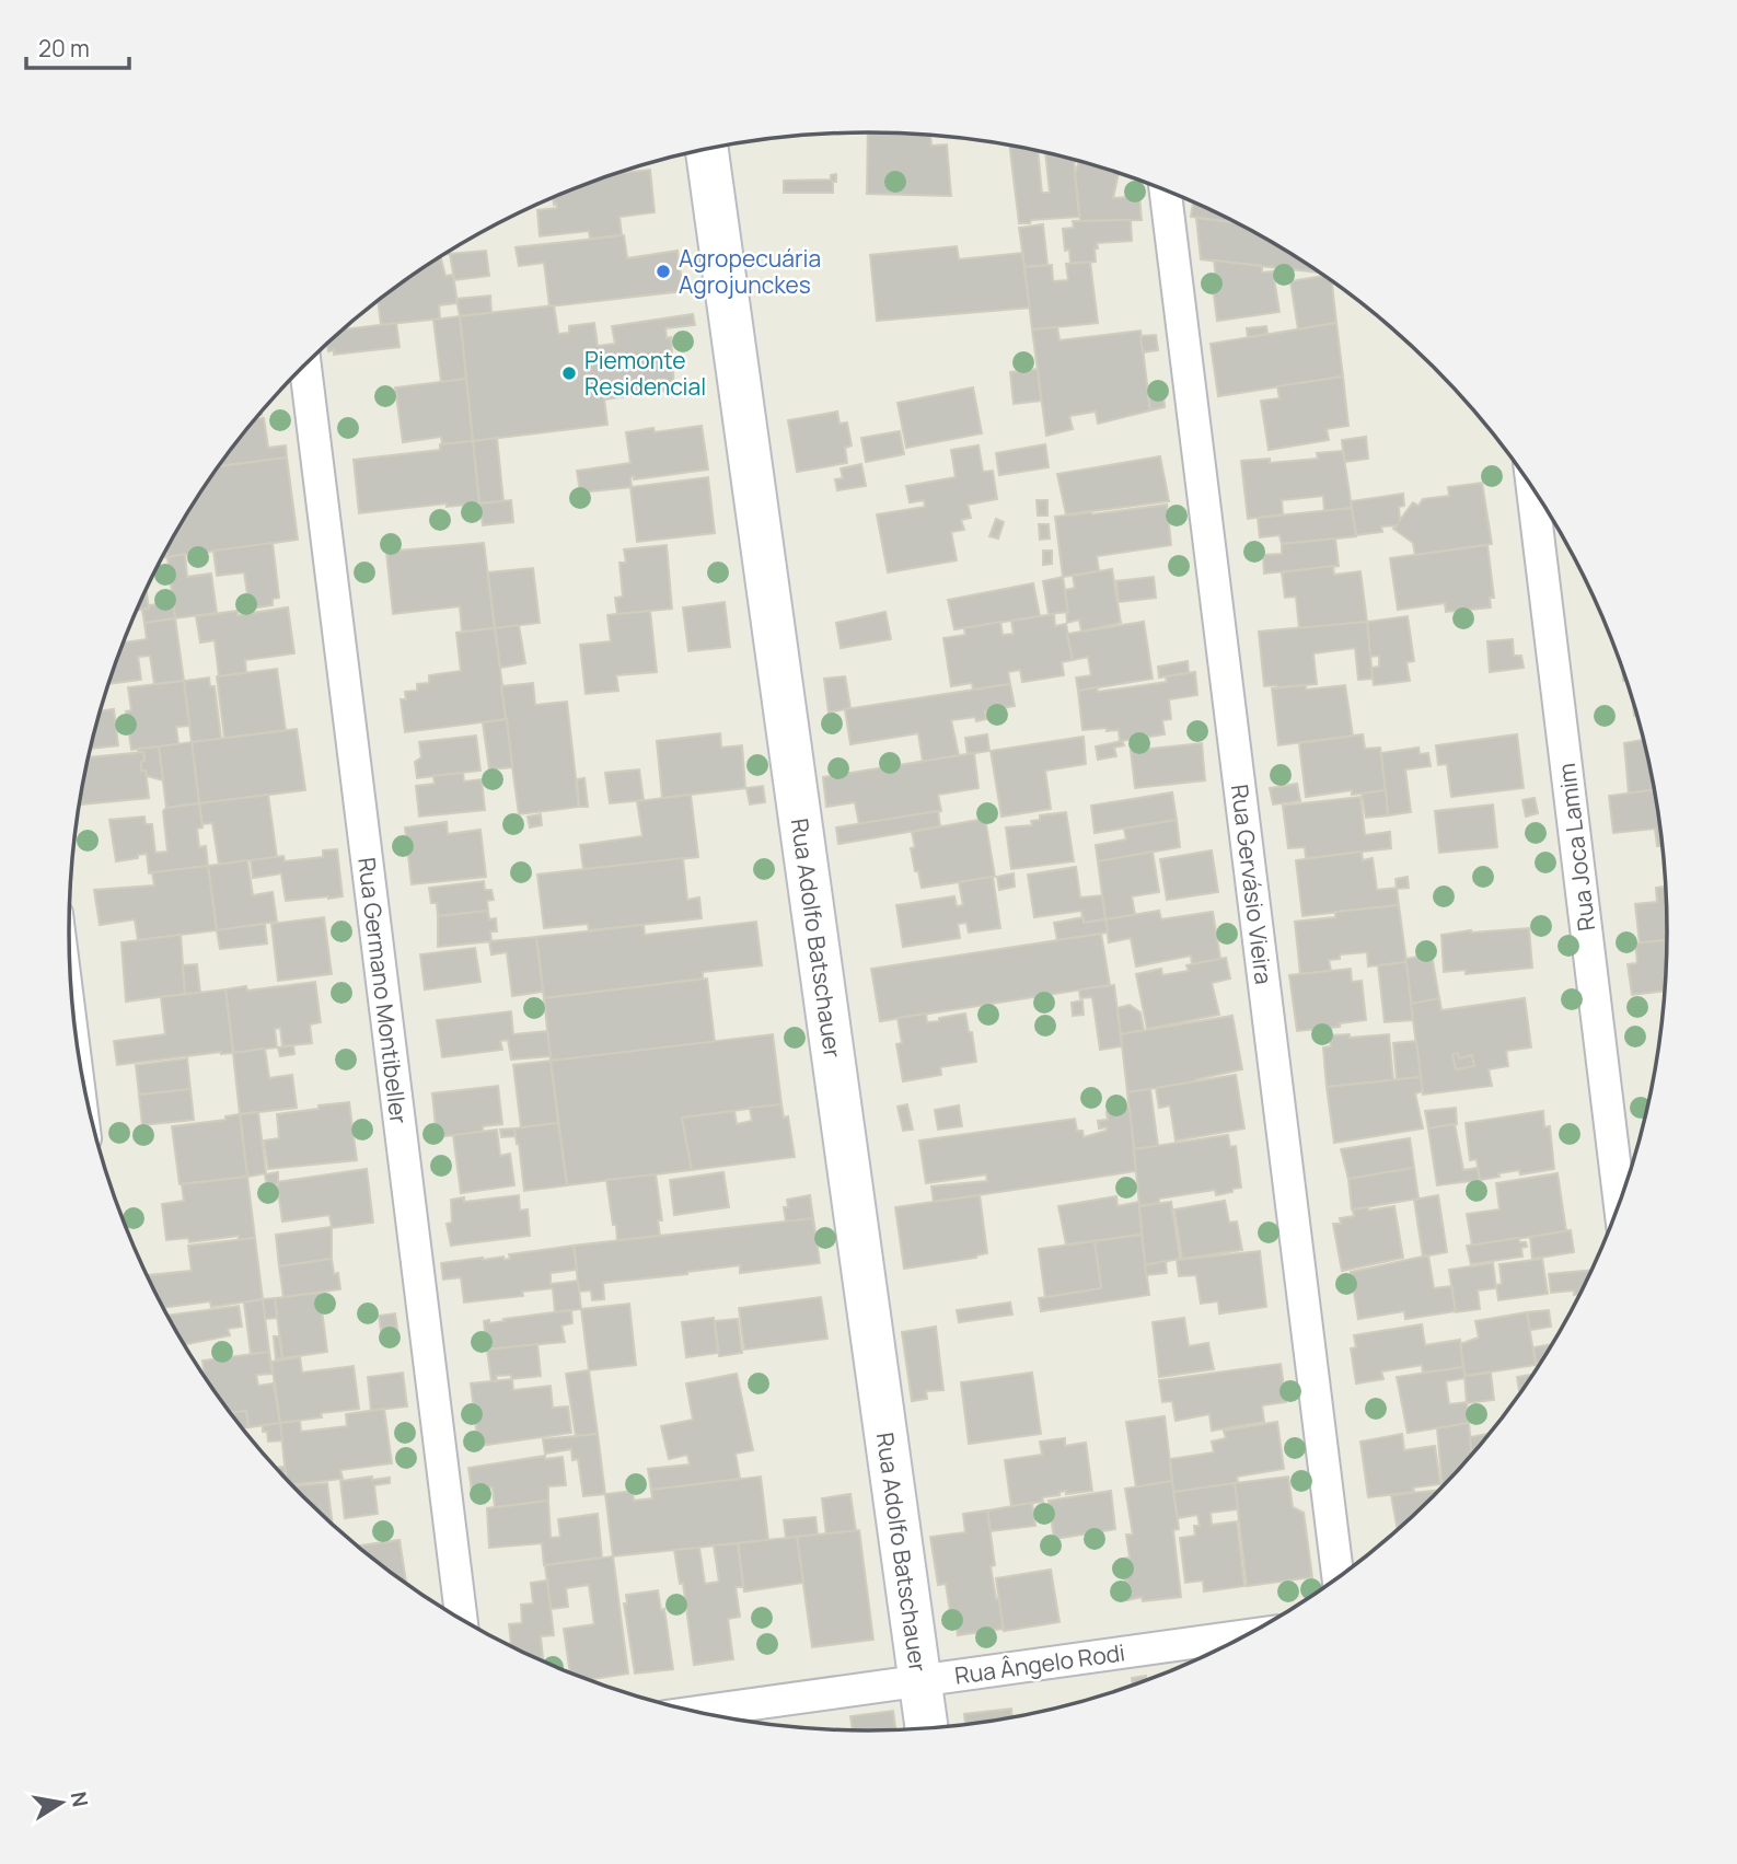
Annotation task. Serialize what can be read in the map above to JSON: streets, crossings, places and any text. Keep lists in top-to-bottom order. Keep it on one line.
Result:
{"streets":{"street":["Rua Joca Lamim","Rua Gervásio Vieira","Rua Adolfo Batschauer","Rua Germano Montibeller","Rua Ângelo Rodi"]},"crossings":[["Rua Adolfo Batschauer","Rua Ângelo Rodi"]],"places":["Agropecuária Agrojunckes","Piemonte Residencial"],"scale_bar":"20 m","north":"right"}
